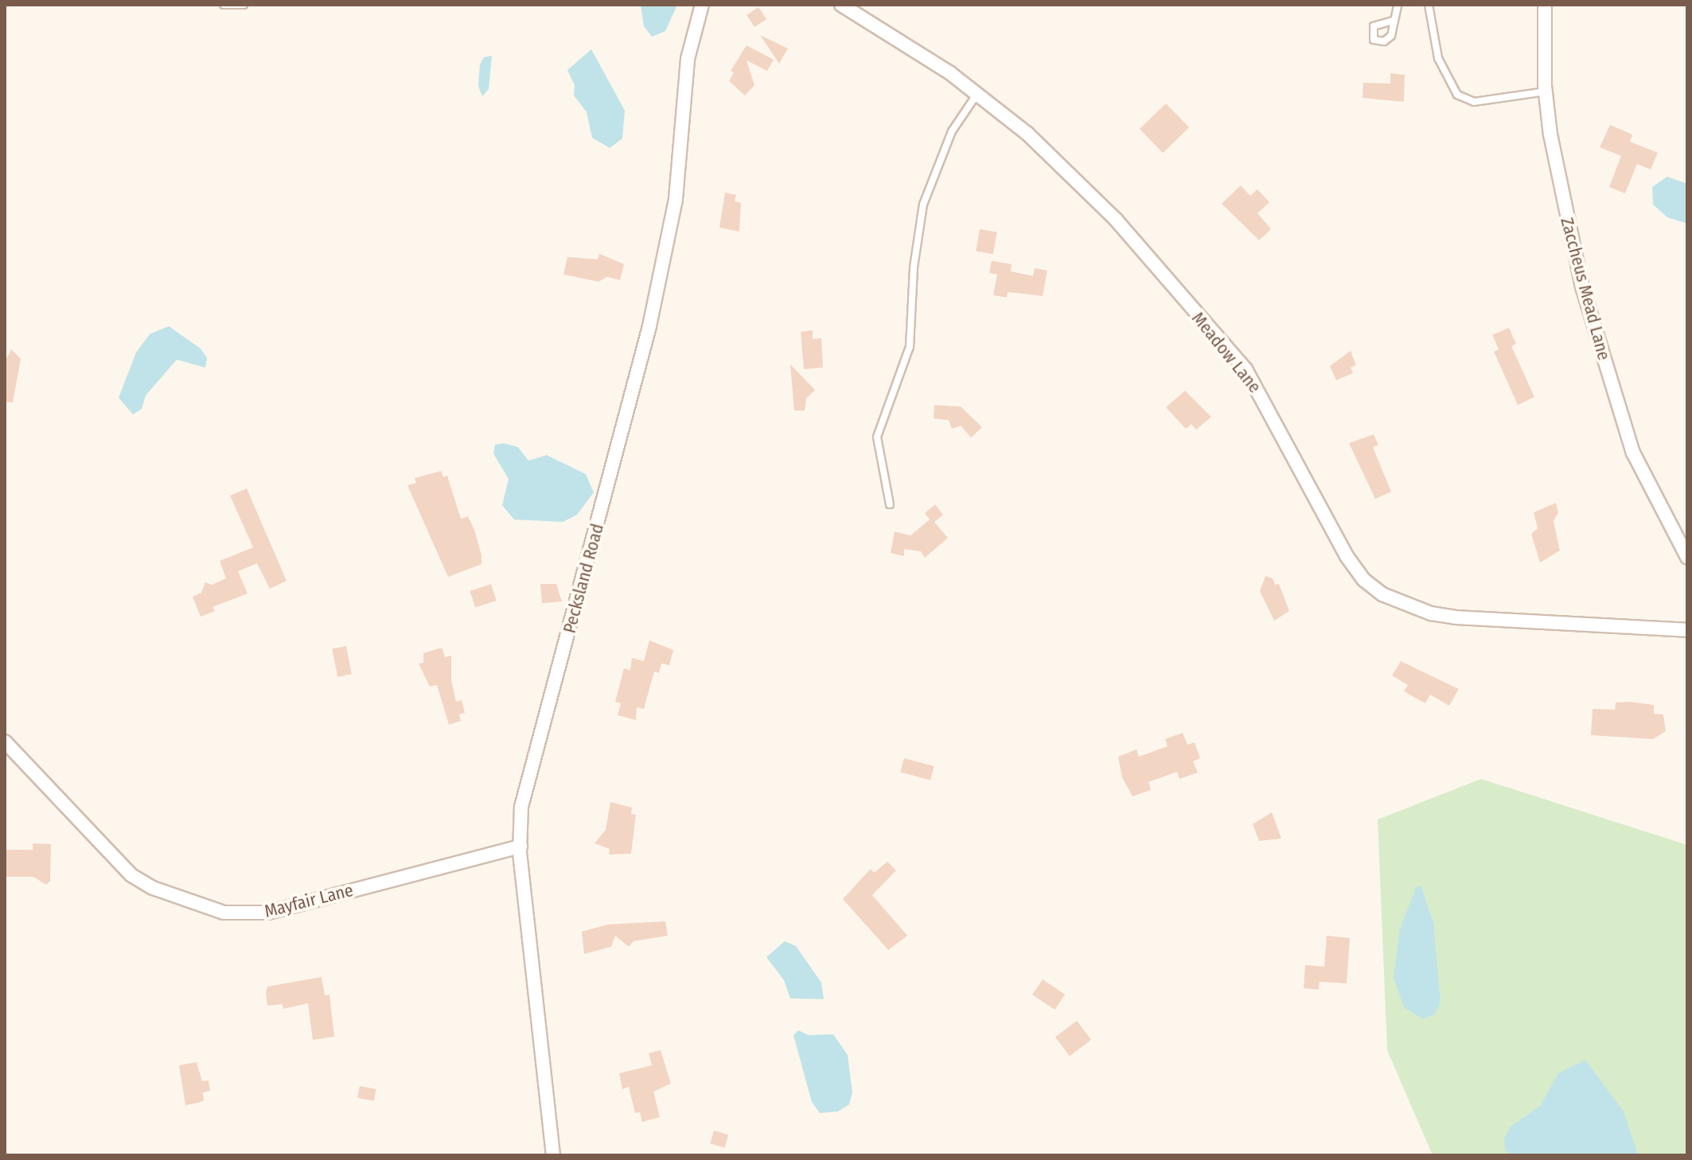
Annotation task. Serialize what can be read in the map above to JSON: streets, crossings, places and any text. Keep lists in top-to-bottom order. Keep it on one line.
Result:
{"streets":{"street":["Zaccheus Mead Lane","Meadow Lane","Pecksland Road","Mayfair Lane"]},"crossings":[["Pecksland Road","Mayfair Lane"]]}
